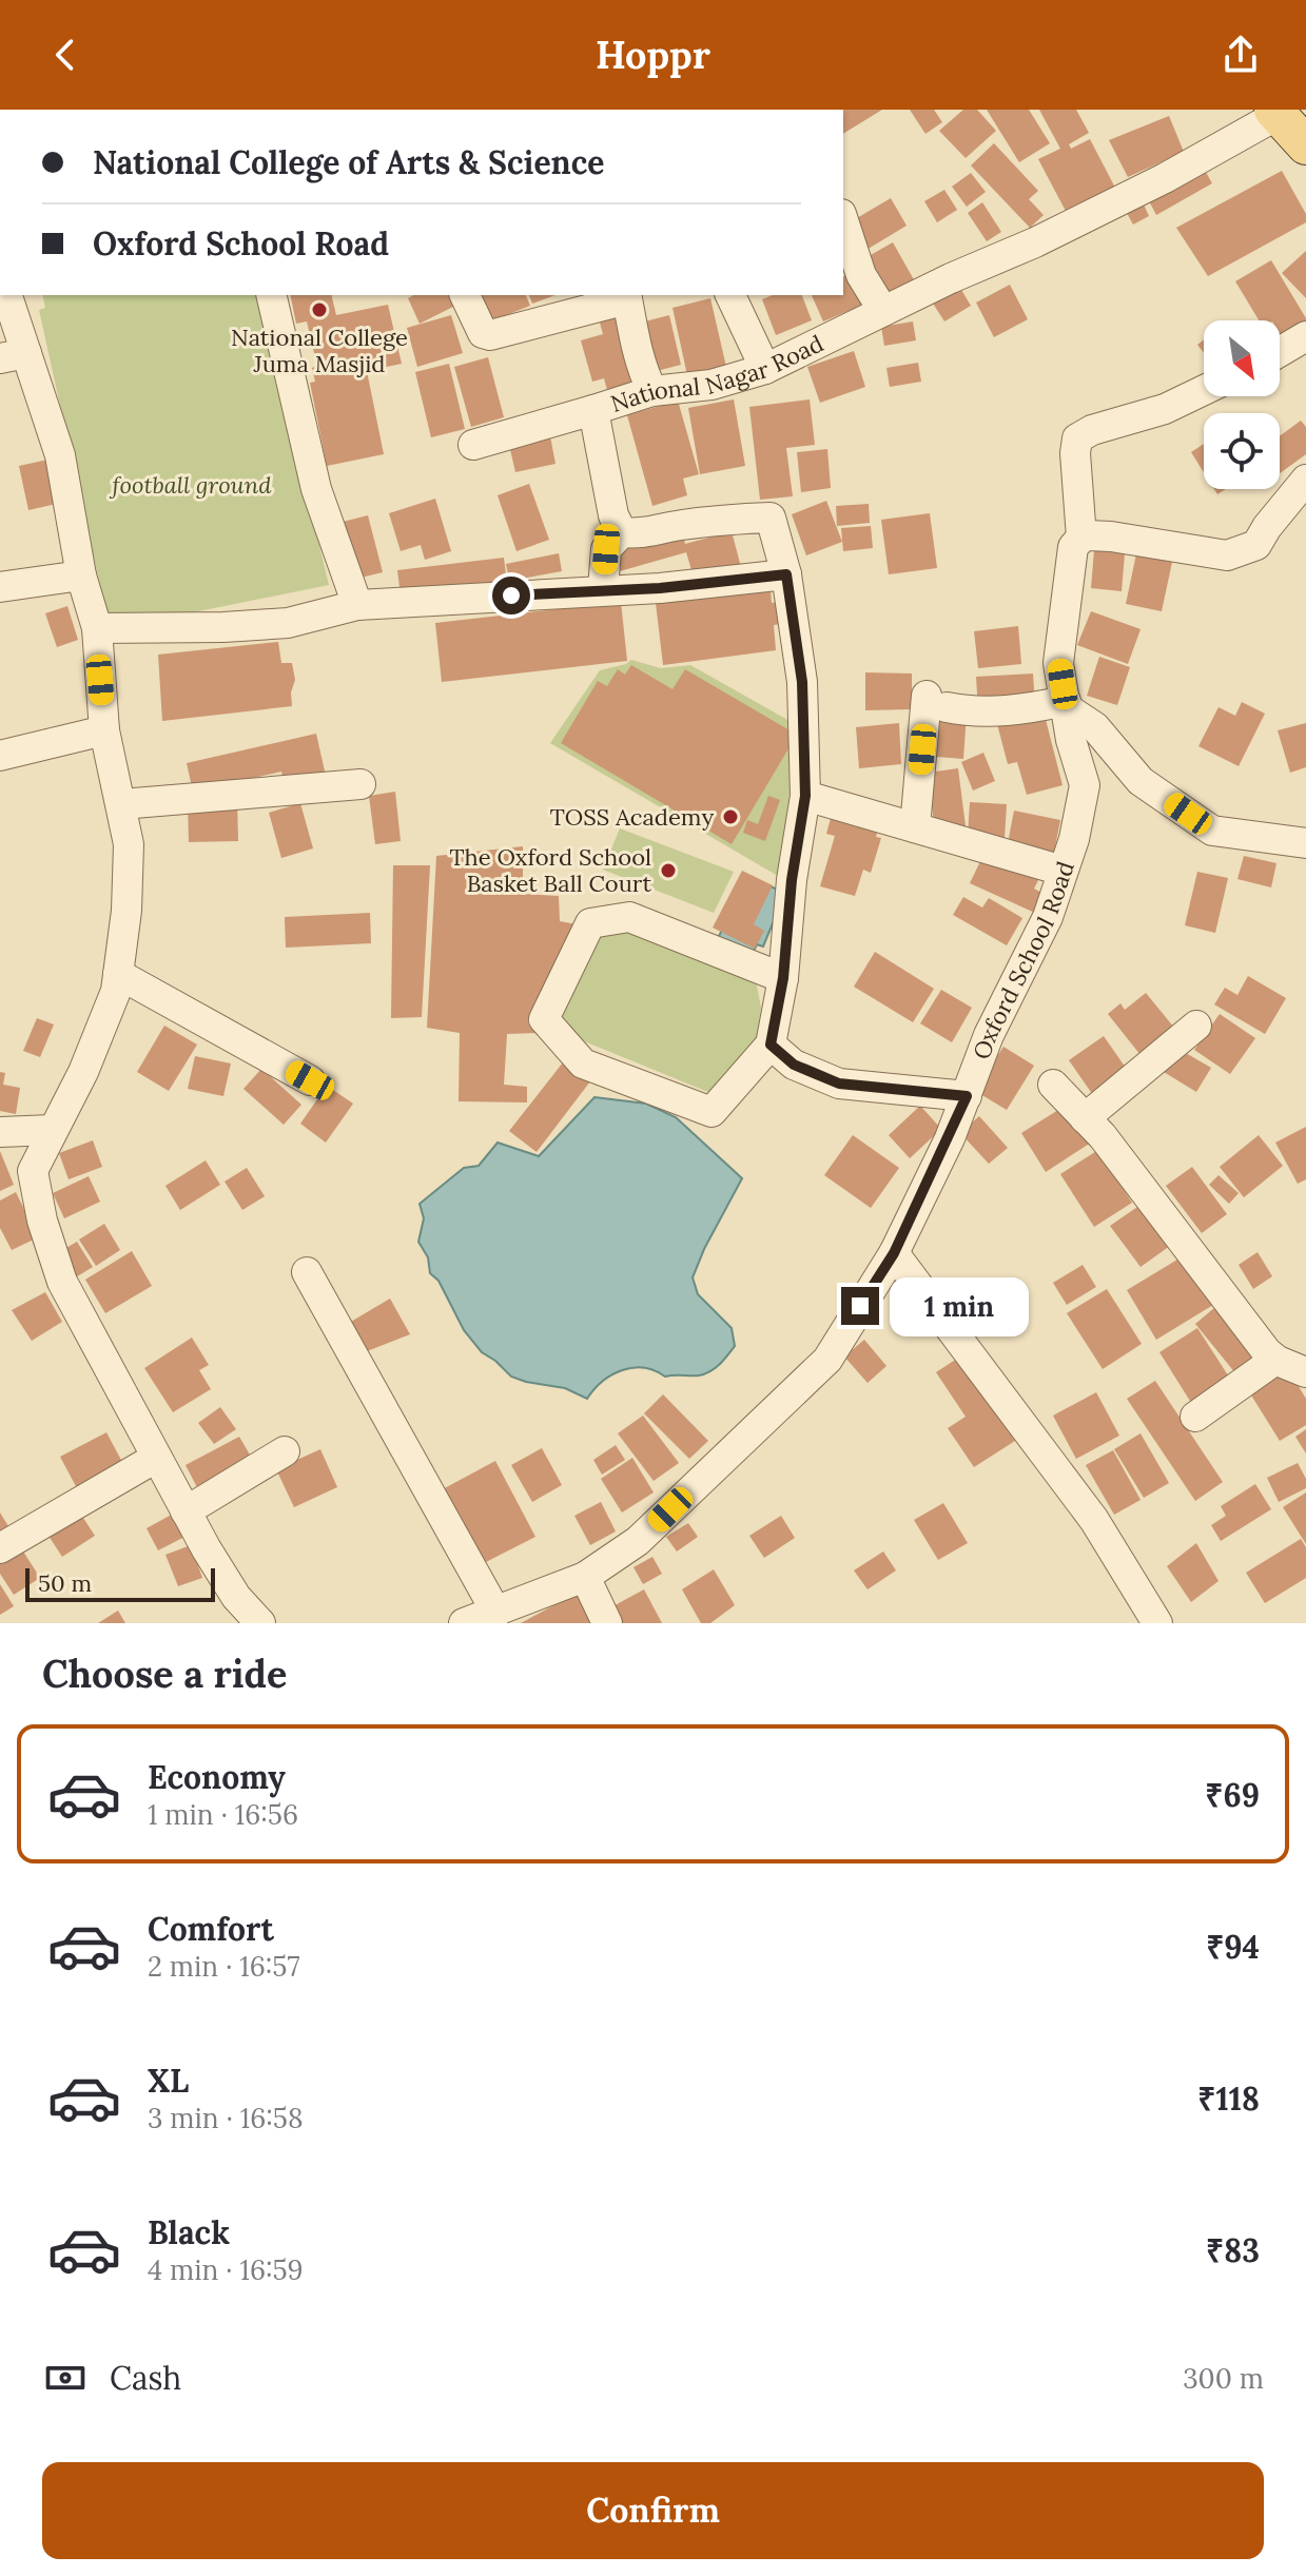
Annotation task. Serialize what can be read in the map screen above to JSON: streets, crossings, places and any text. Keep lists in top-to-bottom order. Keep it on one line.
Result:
{"streets":{"street":["National Nagar Road","Oxford School Road"]},"parks":["football ground"],"places":["National College Juma Masjid","TOSS Academy","The Oxford School Basket Ball Court"],"scale_bar":"50 m","north":"bottom right","page":{"header":"Hoppr","banner":["National College of Arts & Science","Oxford School Road"],"bubble":"1 min","scale":"50 m","heading":"Choose a ride","list":[{"name":"Economy","note":"1 min · 16:56","value":"₹69"},{"name":"Comfort","note":"2 min · 16:57","value":"₹94"},{"name":"XL","note":"3 min · 16:58","value":"₹118"},{"name":"Black","note":"4 min · 16:59","value":"₹83"}],"pay":["Cash","300 m"],"buttons":"Confirm"}}
